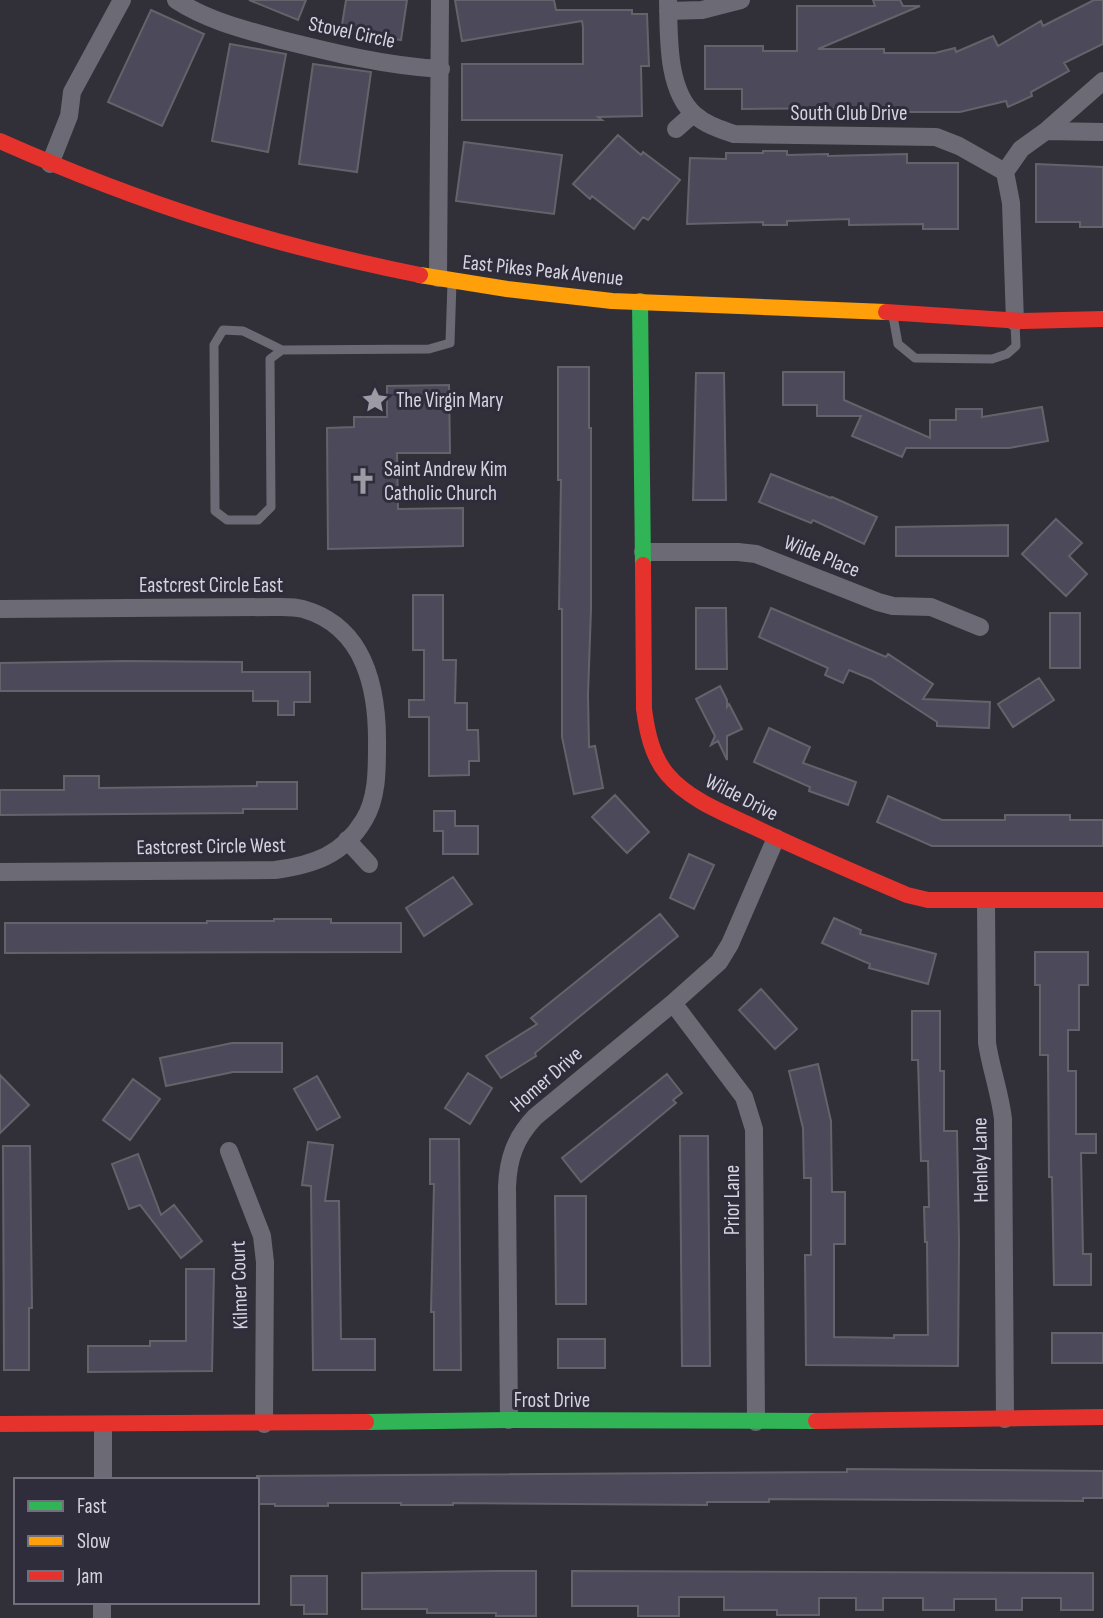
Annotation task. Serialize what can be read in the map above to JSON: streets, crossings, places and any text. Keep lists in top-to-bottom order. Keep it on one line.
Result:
{"streets":{"street":["Stovel Circle","South Club Drive","East Pikes Peak Avenue","Wilde Place","Eastcrest Circle East","Wilde Drive","Eastcrest Circle West","Homer Drive","Henley Lane","Prior Lane","Kilmer Court","Frost Drive"]},"crossings":[["East Pikes Peak Avenue","Wilde Drive"],["Wilde Place","Wilde Drive"],["Eastcrest Circle East","Eastcrest Circle West"],["Wilde Drive","Homer Drive"],["Wilde Drive","Henley Lane"],["Homer Drive","Prior Lane"],["Homer Drive","Frost Drive"],["Henley Lane","Frost Drive"],["Prior Lane","Frost Drive"],["Kilmer Court","Frost Drive"]],"places":{"place":["The Virgin Mary"],"church":["Saint Andrew Kim Catholic Church"]},"legend":["Fast","Slow","Jam"]}
